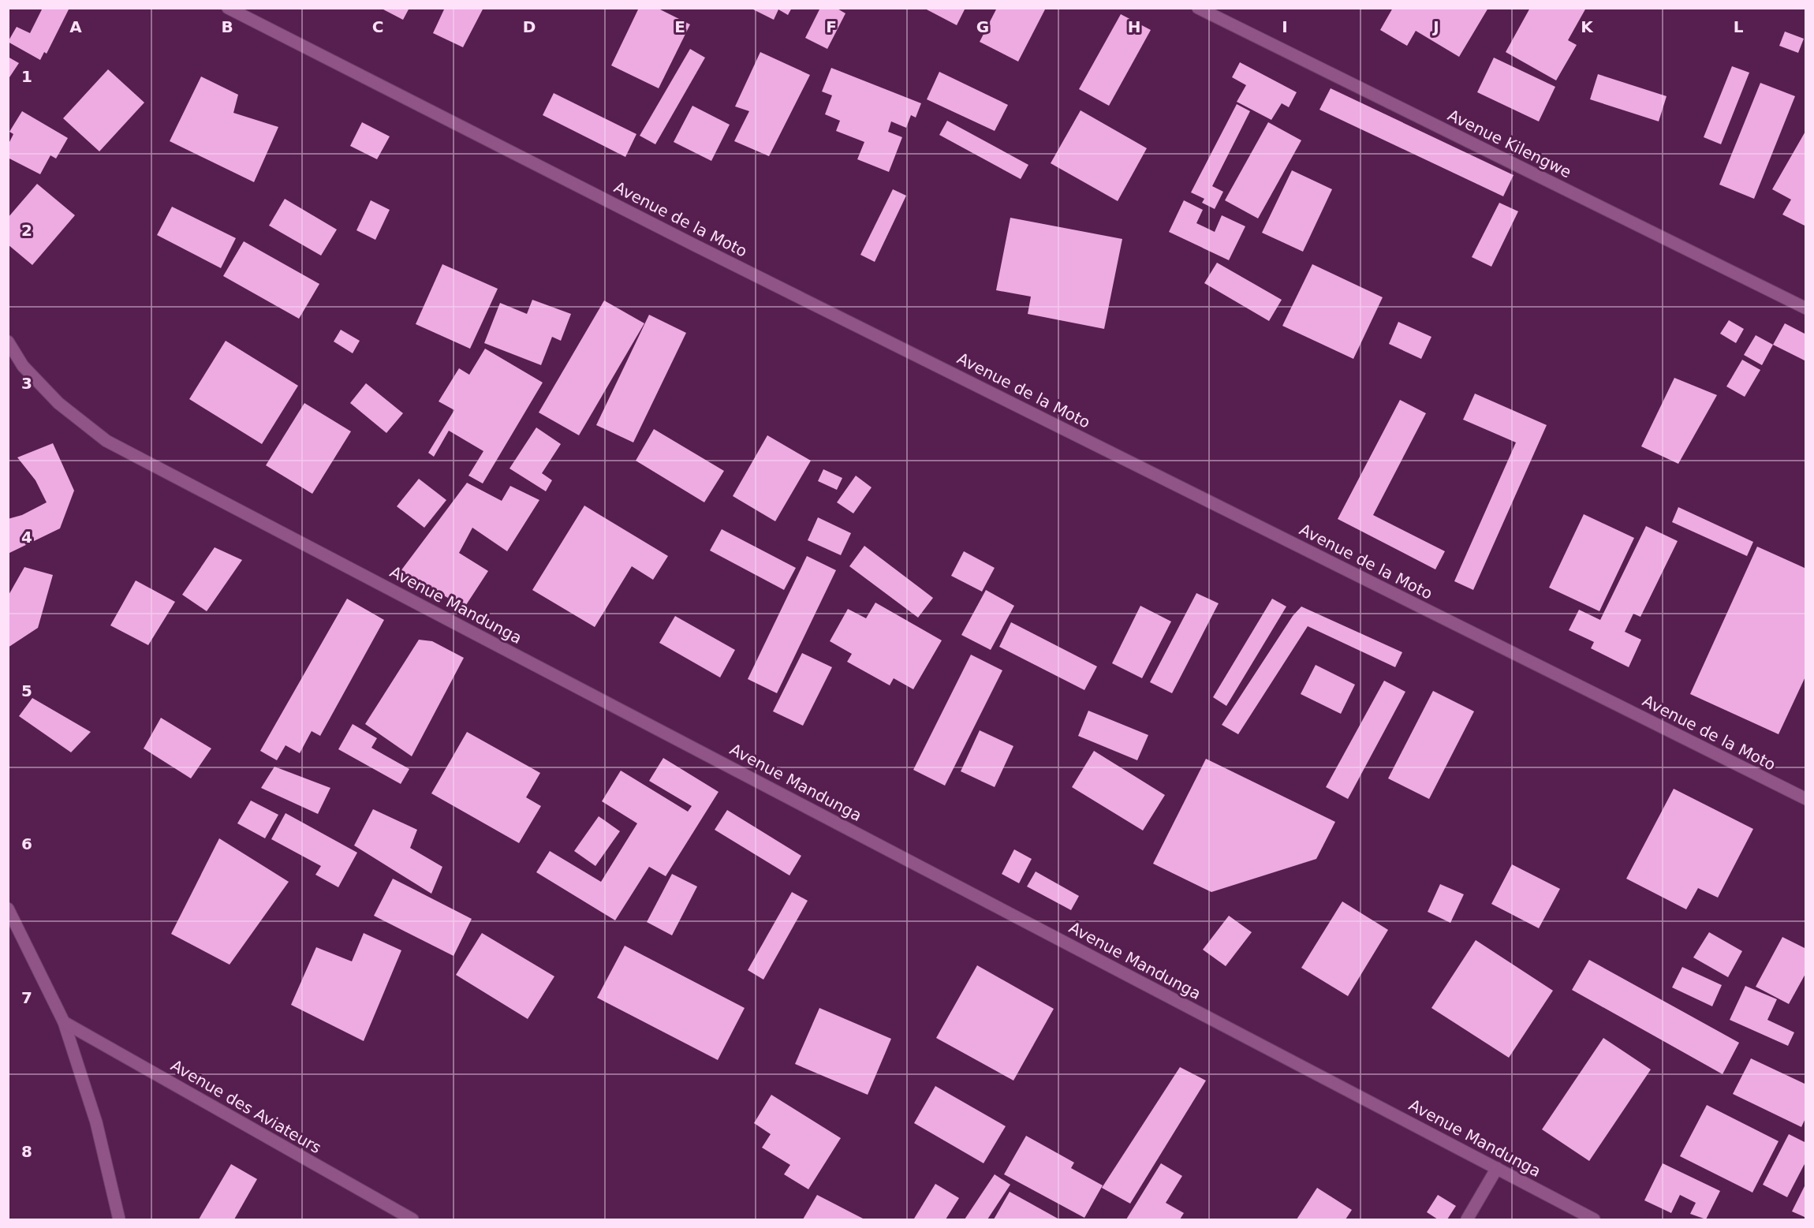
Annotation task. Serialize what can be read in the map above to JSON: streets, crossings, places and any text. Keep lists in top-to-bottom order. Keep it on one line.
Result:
{"streets":{"street":["Avenue Kilengwe","Avenue de la Moto","Avenue Mandunga","Avenue des Aviateurs"]},"grid":{"columns":["A","B","C","D","E","F","G","H","I","J","K","L"],"rows":["1","2","3","4","5","6","7","8"]}}
